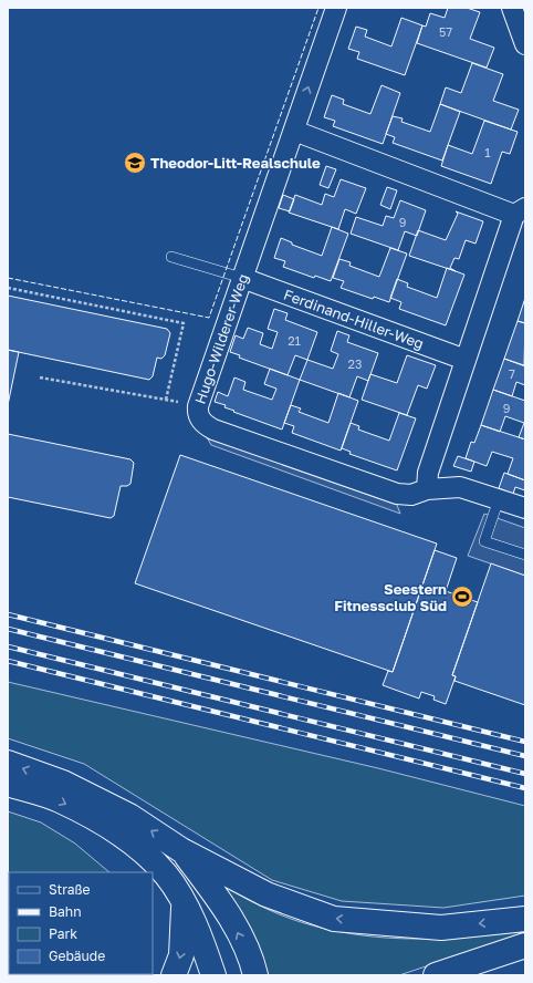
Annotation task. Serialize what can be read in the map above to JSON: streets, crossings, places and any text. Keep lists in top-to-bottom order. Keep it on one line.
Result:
{"streets":{"street":["Ferdinand-Hiller-Weg","Hugo-Wilderer-Weg"]},"crossings":[["Ferdinand-Hiller-Weg","Hugo-Wilderer-Weg"]],"places":{"school or university":["Theodor-Litt-Realschule"],"sports":["Seestern Fitnessclub Süd"]},"house_numbers":["57","1","9","21","23","7","9"],"legend":["Straße","Bahn","Park","Gebäude"]}
